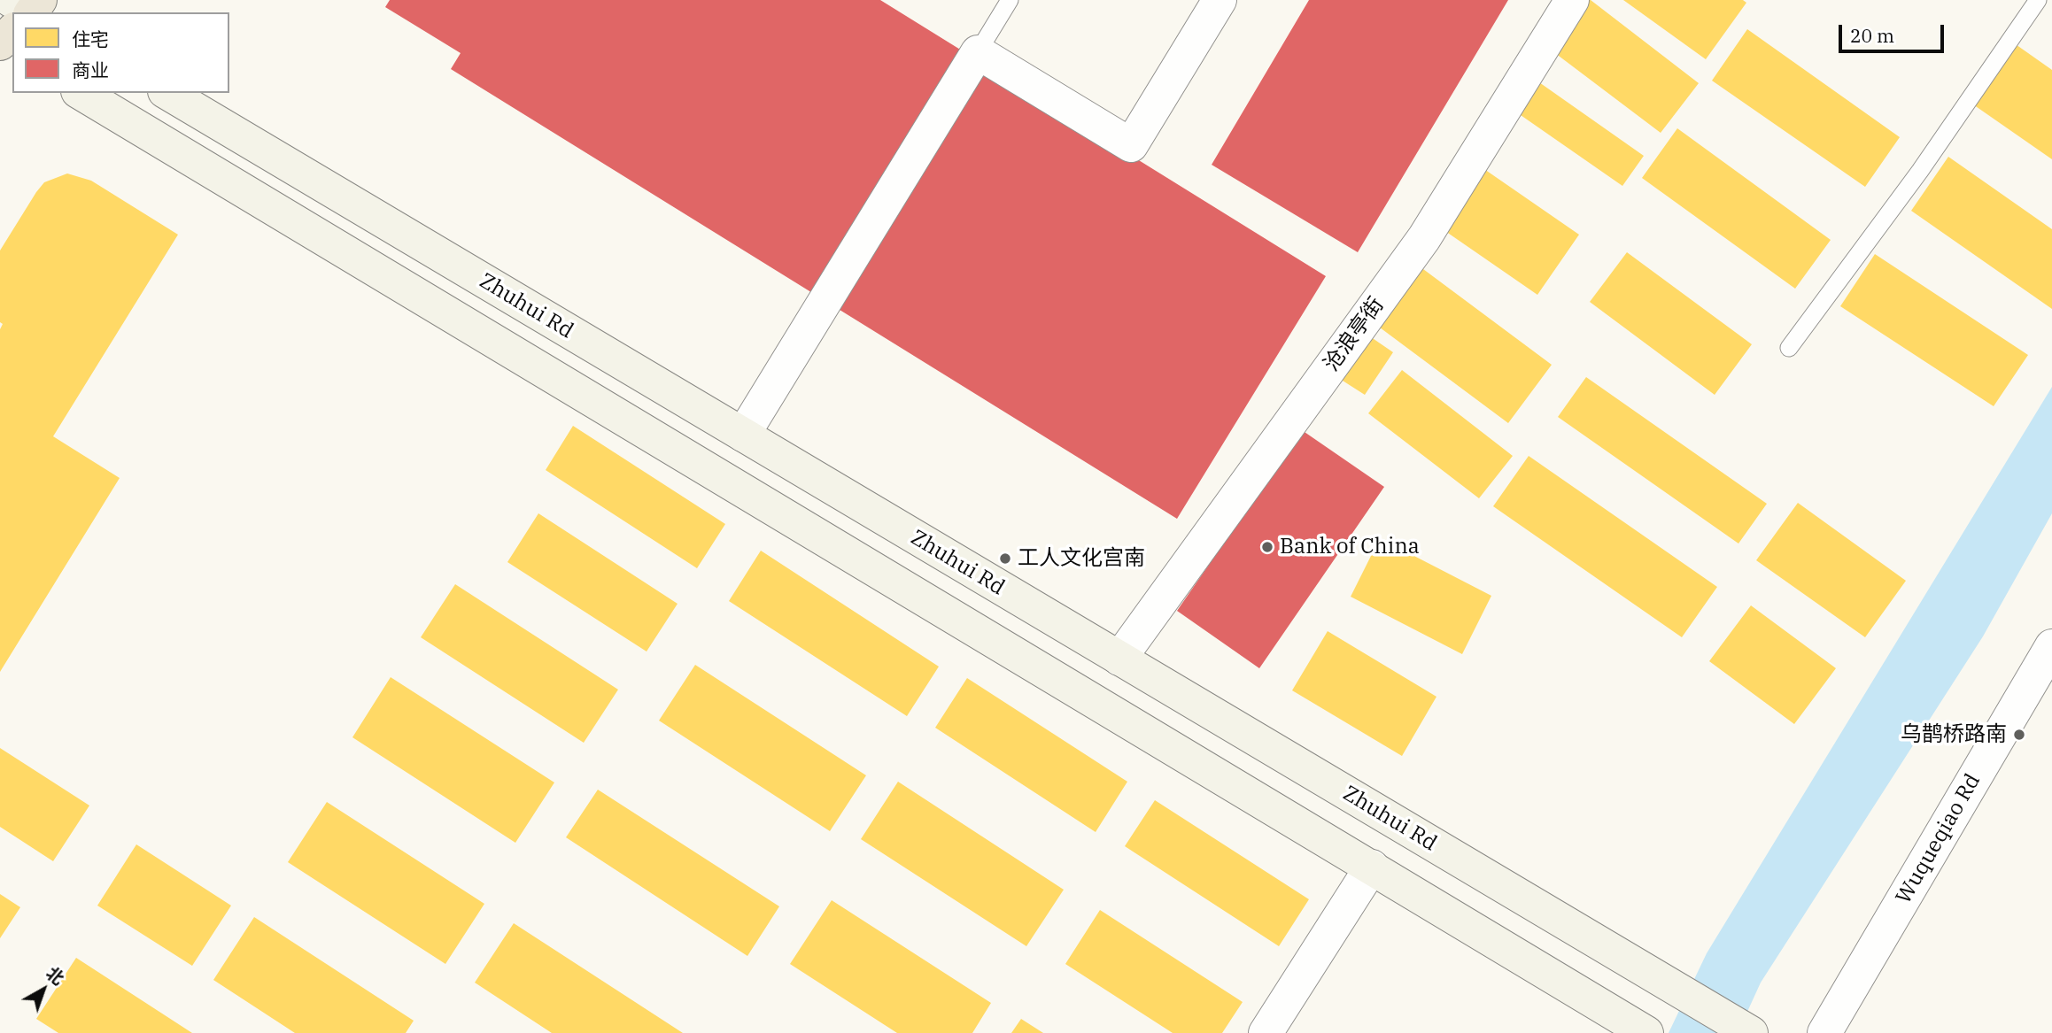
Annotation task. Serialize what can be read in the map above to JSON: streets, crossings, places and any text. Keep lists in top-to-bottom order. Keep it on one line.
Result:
{"streets":{"main road":["Zhuhui Rd"],"street":["沧浪亭街","Wuqueqiao Rd"]},"crossings":[["Zhuhui Rd","沧浪亭街"]],"places":["Bank of China","工人文化宫南","乌鹊桥路南"],"legend":["住宅","商业"],"scale_bar":"20 m","north":"top right"}
